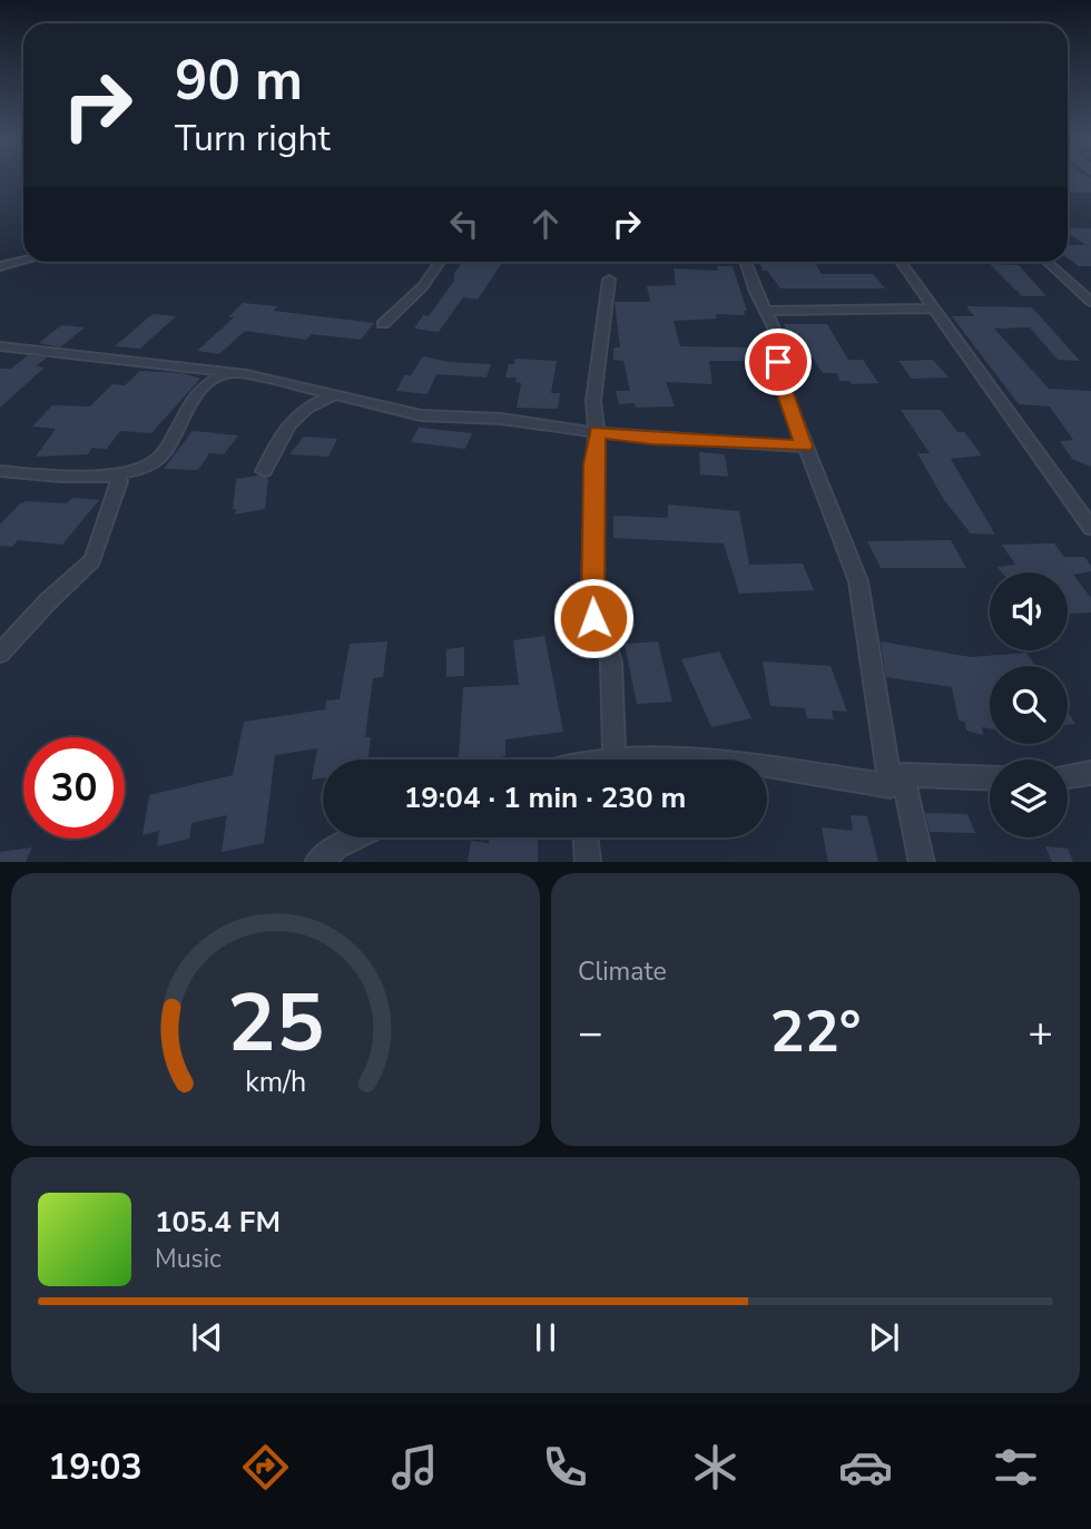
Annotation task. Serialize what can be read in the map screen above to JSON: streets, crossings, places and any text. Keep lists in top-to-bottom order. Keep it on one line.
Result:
{"page":{"turn":["90 m","Turn right"],"limit":"30","trip":"19:04 · 1 min · 230 m","tile":"Climate","heat":["−","22°","+"],"song":["105.4 FM","Music"],"tabs":"19:03","gauge":["25","km/h"]}}
